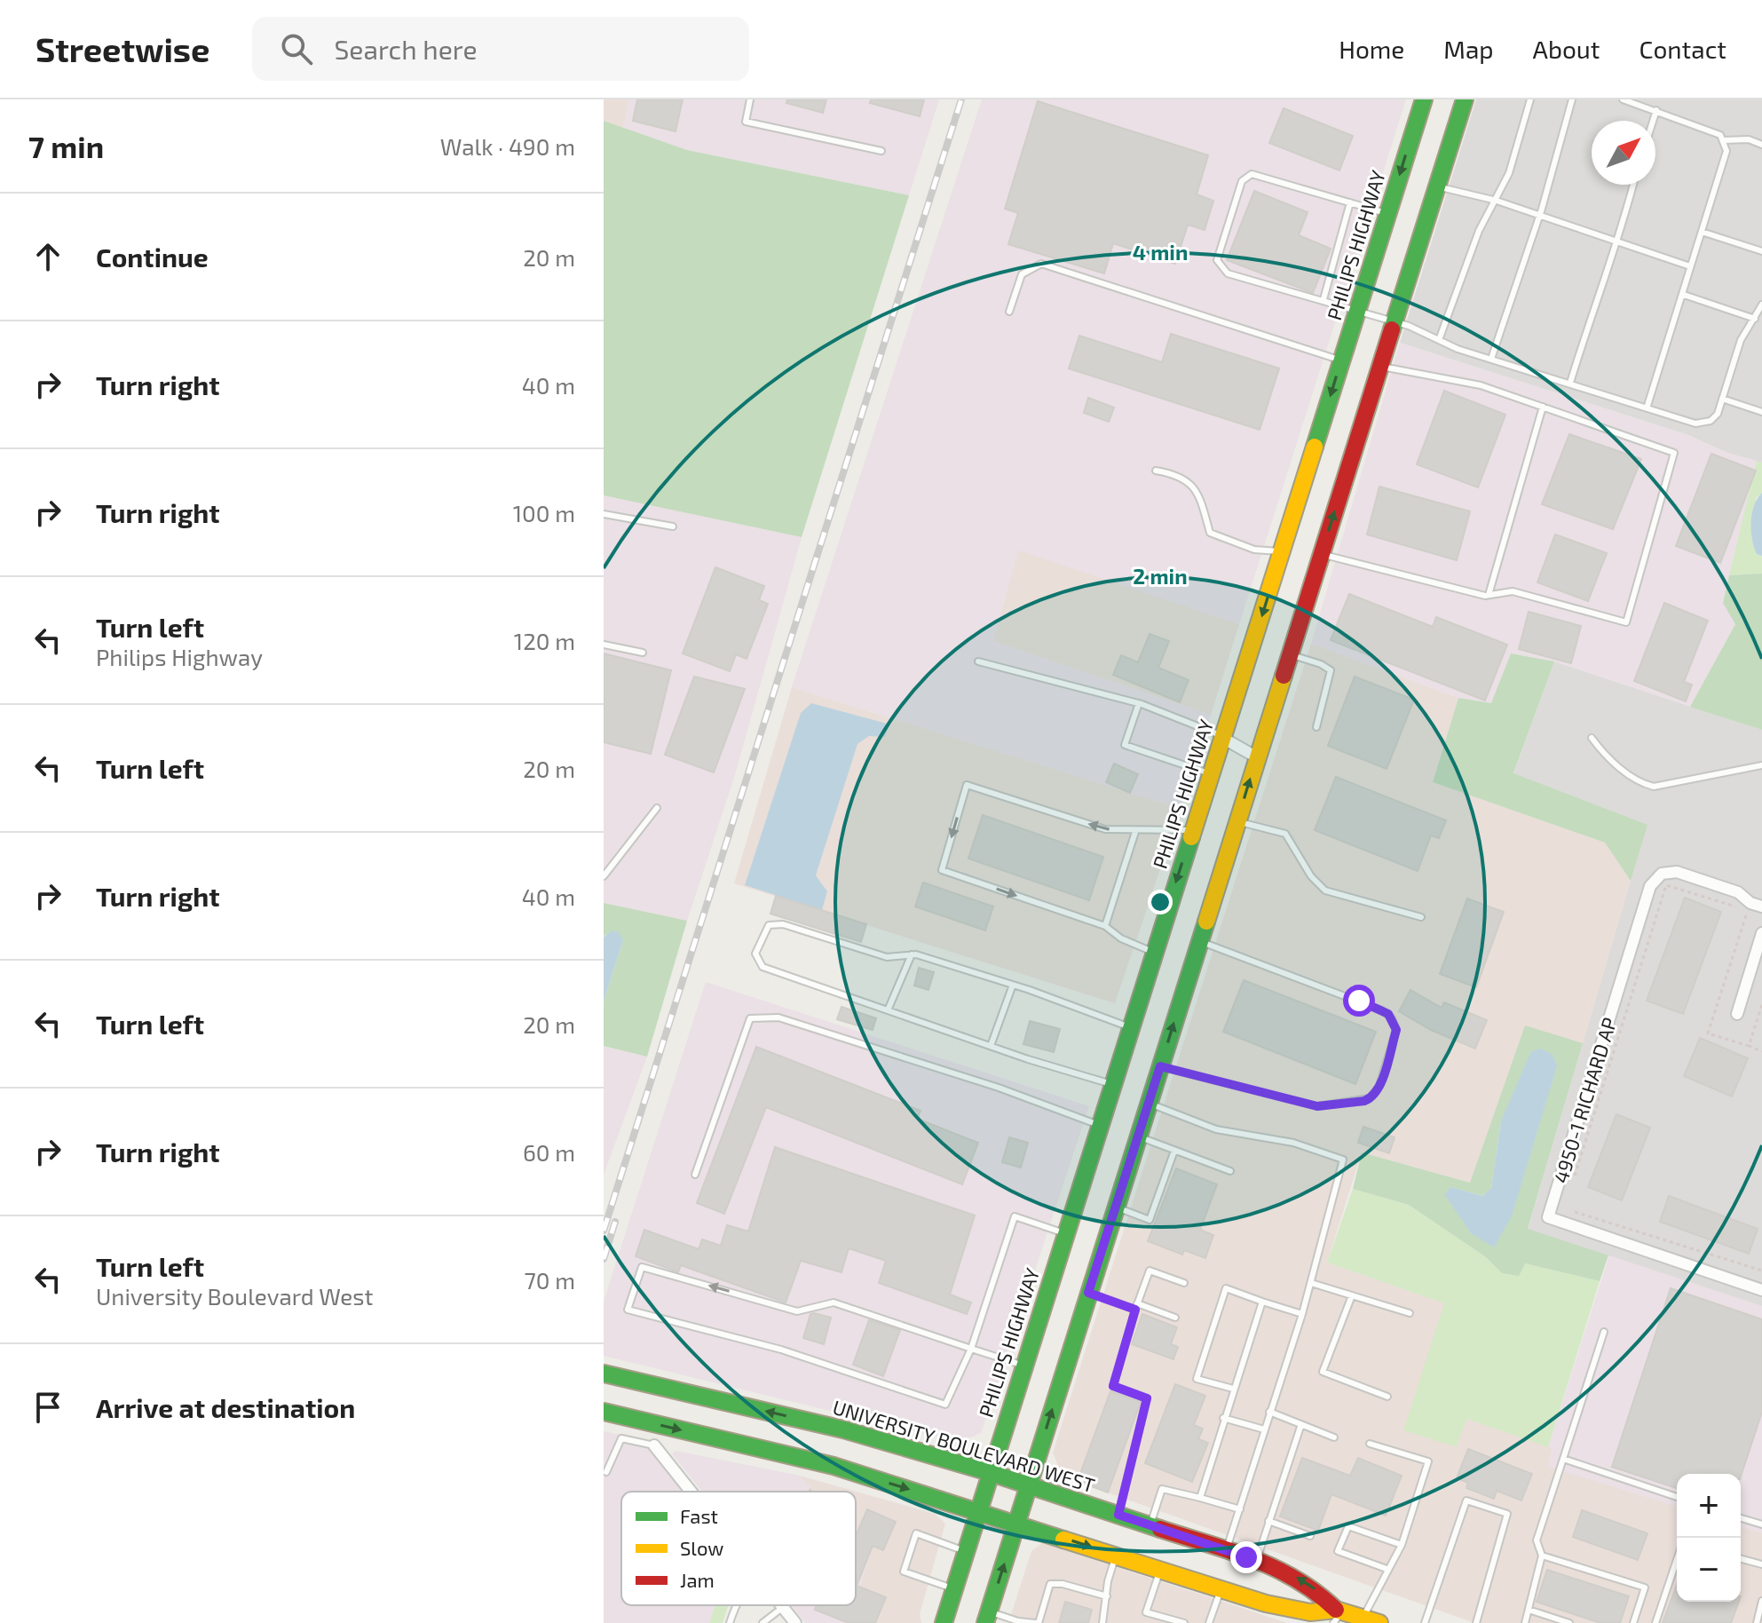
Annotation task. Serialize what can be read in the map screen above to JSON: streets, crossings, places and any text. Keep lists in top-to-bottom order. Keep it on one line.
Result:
{"streets":{"main road":["PHILIPS HIGHWAY","UNIVERSITY BOULEVARD WEST"],"street":["4950-1 RICHARD AP"]},"crossings":[["PHILIPS HIGHWAY","UNIVERSITY BOULEVARD WEST"]],"legend":["Fast","Slow","Jam"],"north":"top right","page":{"header":"Streetwise","search":"Search here","nav":["Home","Map","About","Contact"],"heading":["7 min","Walk · 490 m"],"list":[["Continue","20 m"],["Turn right","40 m"],["Turn right","100 m"],["Turn left","Philips Highway","120 m"],["Turn left","20 m"],["Turn right","40 m"],["Turn left","20 m"],["Turn right","60 m"],["Turn left","University Boulevard West","70 m"],"Arrive at destination"],"map_buttons":["+","−"]},"rings":["4 min","2 min"]}
